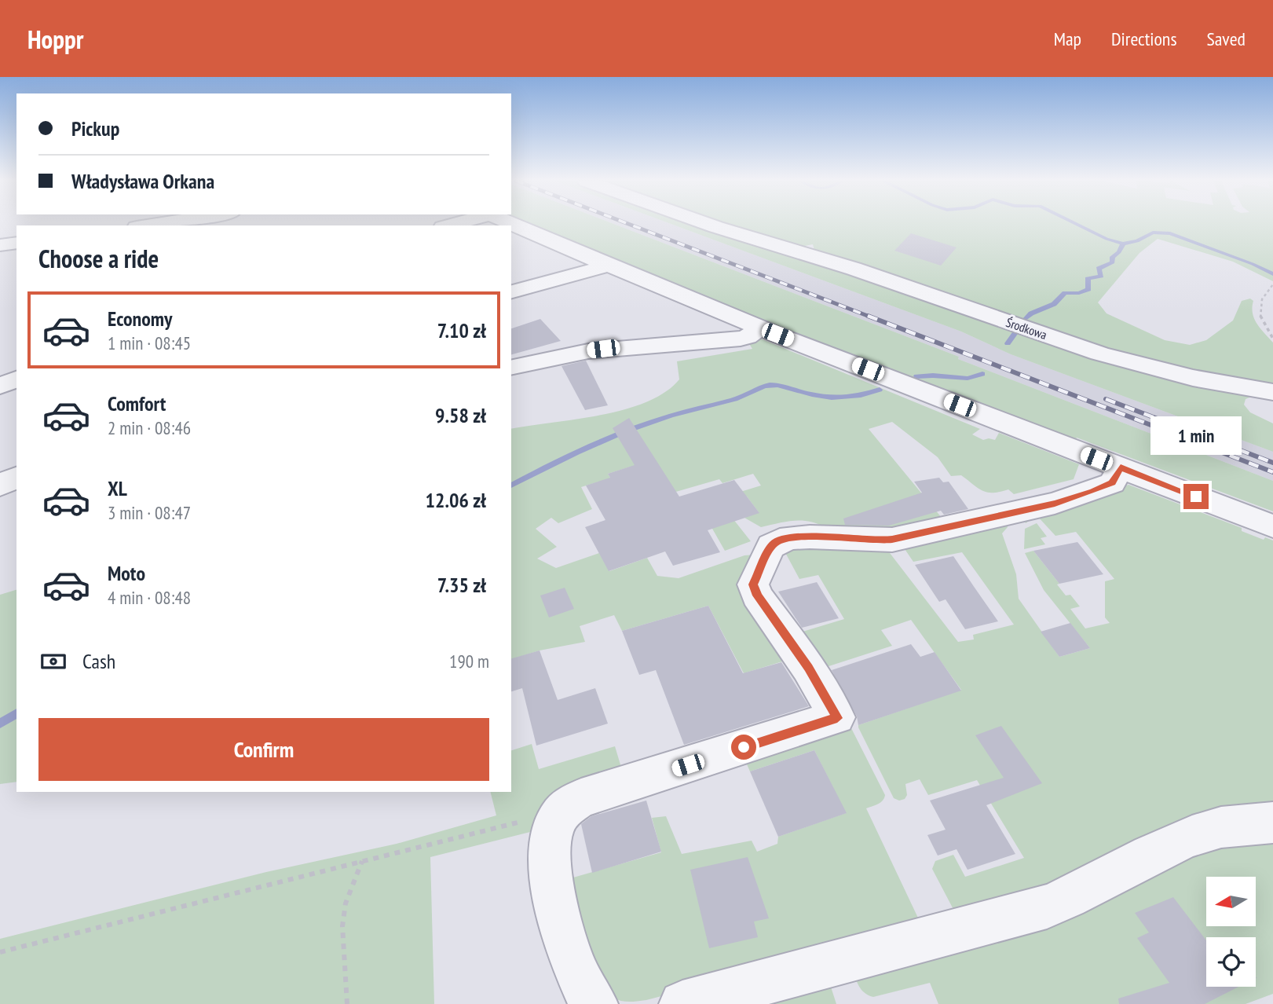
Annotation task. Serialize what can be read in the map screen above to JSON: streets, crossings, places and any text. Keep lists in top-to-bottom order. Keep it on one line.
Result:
{"streets":{"street":["Środkowa"]},"north":"left","page":{"header":"Hoppr","nav":["Map","Directions","Saved"],"banner":["Pickup","Władysława Orkana"],"heading":"Choose a ride","list":[{"name":"Economy","note":"1 min · 08:45","value":"7.10 zł"},{"name":"Comfort","note":"2 min · 08:46","value":"9.58 zł"},{"name":"XL","note":"3 min · 08:47","value":"12.06 zł"},{"name":"Moto","note":"4 min · 08:48","value":"7.35 zł"}],"bubble":"1 min","pay":["Cash","190 m"],"buttons":"Confirm"}}
